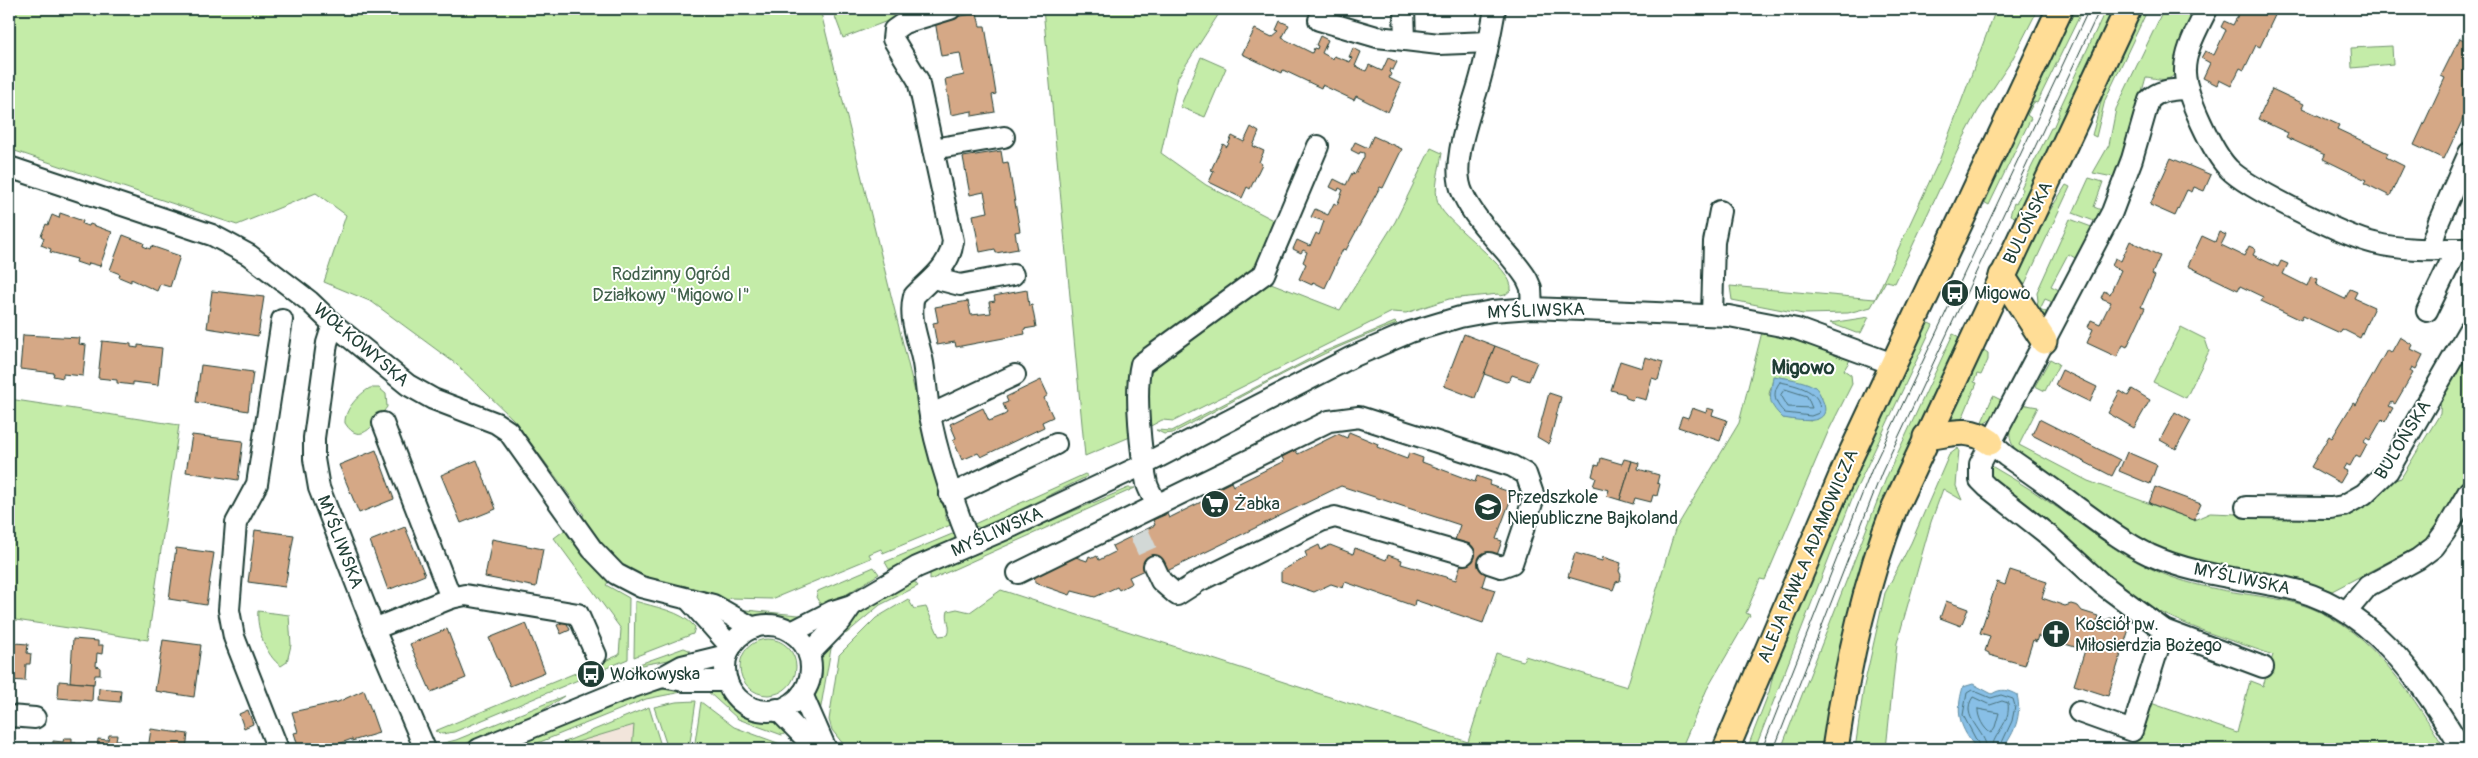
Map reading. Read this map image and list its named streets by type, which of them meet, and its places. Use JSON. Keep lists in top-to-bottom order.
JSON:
{
  "streets": {
    "main road": ["BULOŃSKA", "ALEJA PAWŁA ADAMOWICZA"],
    "street": ["MYŚLIWSKA", "WOŁKOWYSKA"]
  },
  "crossings": [
    ["MYŚLIWSKA", "WOŁKOWYSKA"],
    ["MYŚLIWSKA", "ALEJA PAWŁA ADAMOWICZA"]
  ],
  "districts": ["Migowo"],
  "parks": ["Rodzinny Ogród Działkowy \"Migowo I\""],
  "places": {
    "bus stop": ["Migowo", "Wołkowyska"],
    "supermarket": ["Żabka"],
    "school or university": ["Przedszkole Niepubliczne Bajkoland"],
    "church": ["Kościół pw. Miłosierdzia Bożego"]
  }
}
